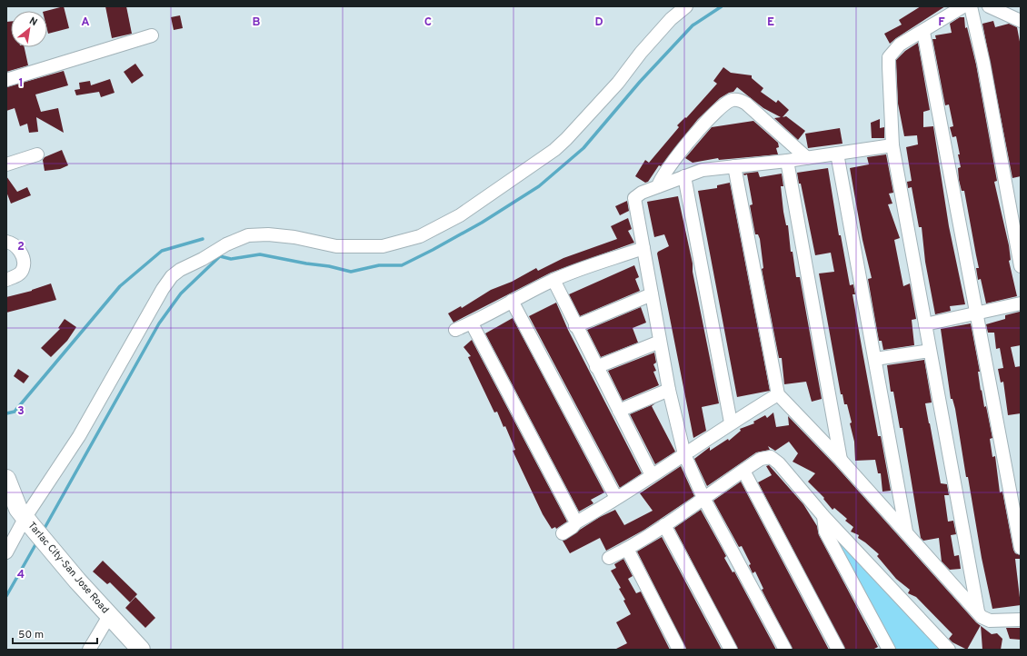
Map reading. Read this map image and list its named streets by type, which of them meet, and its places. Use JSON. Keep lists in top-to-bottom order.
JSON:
{
  "streets": {
    "main road": ["Tarlac City-San Jose Road"]
  },
  "scale_bar": "50 m",
  "north": "top right",
  "grid": {
    "columns": [
      "A",
      "B",
      "C",
      "D",
      "E",
      "F"
    ],
    "rows": [
      "1",
      "2",
      "3",
      "4"
    ]
  }
}
